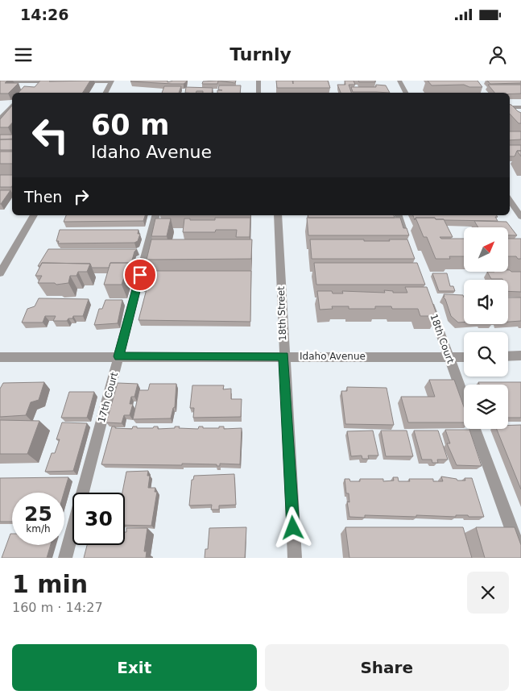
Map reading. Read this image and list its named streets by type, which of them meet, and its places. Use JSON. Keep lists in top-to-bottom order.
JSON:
{
  "streets": {
    "street": [
      "18th Street",
      "18th Court",
      "Idaho Avenue",
      "17th Court"
    ]
  },
  "crossings": [
    ["18th Street", "Idaho Avenue"],
    ["18th Court", "Idaho Avenue"],
    ["Idaho Avenue", "17th Court"]
  ],
  "north": "top right",
  "page": {
    "status": "14:26",
    "header": "Turnly",
    "turn": ["60 m", "Idaho Avenue"],
    "then": "Then",
    "speed": "25 km/h",
    "limit": "30",
    "heading": ["1 min", "160 m · 14:27"],
    "buttons": ["Exit", "Share"]
  }
}
